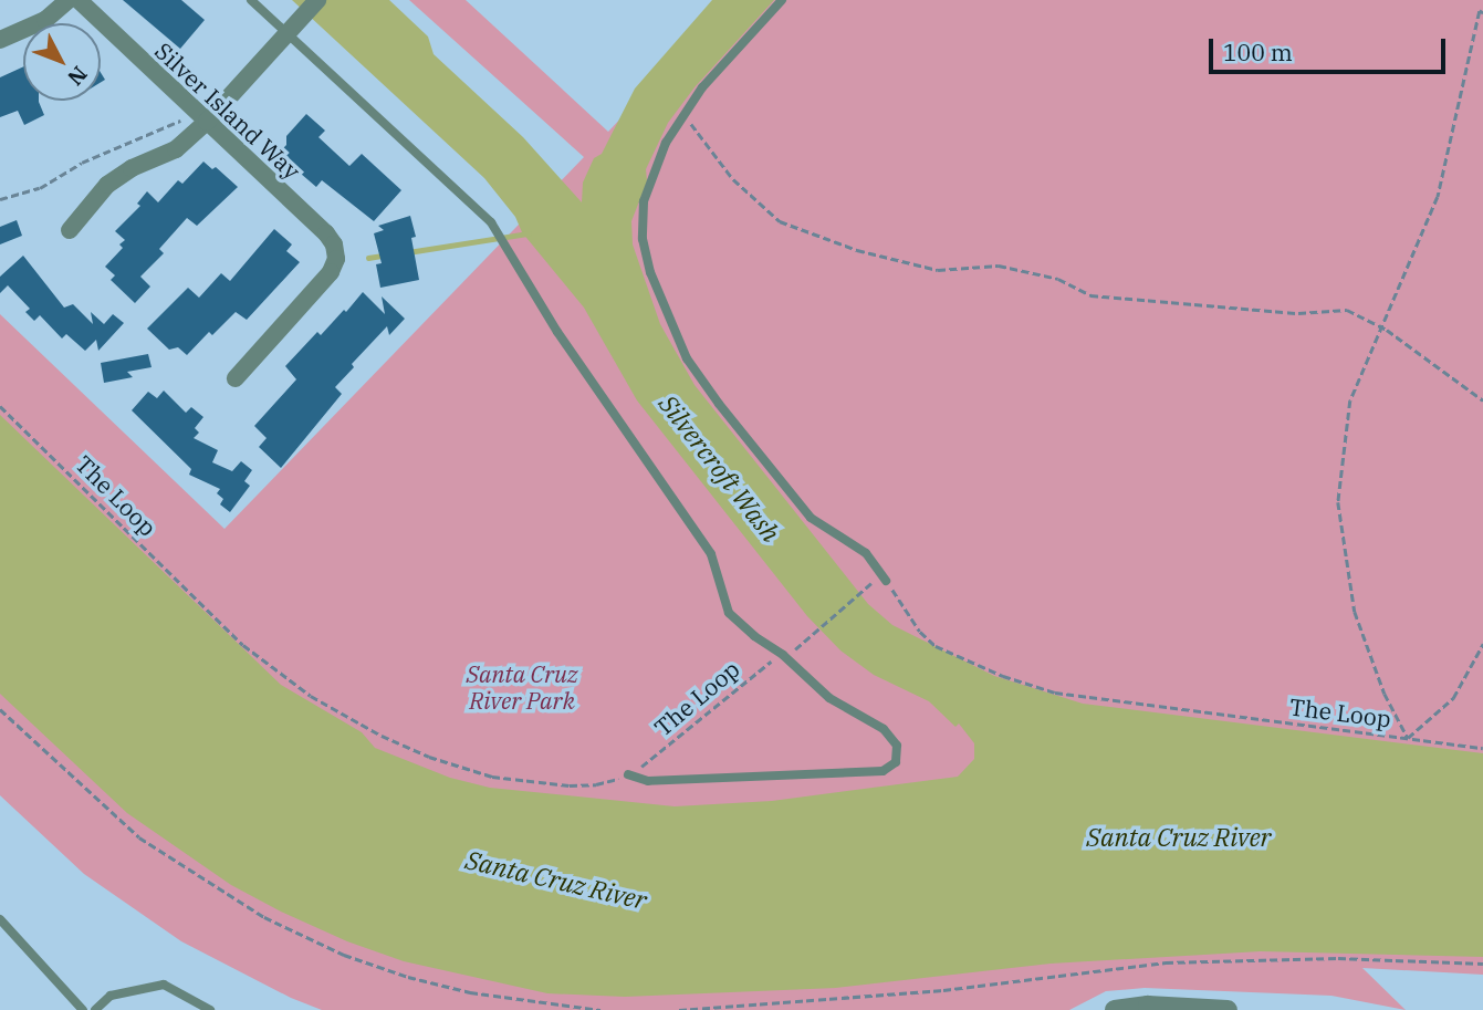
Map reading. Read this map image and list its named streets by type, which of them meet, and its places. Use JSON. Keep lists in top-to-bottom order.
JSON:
{
  "streets": {
    "street": ["Silver Island Way"],
    "path": ["The Loop"]
  },
  "water": ["Silvercroft Wash", "Santa Cruz River"],
  "parks": ["Santa Cruz River Park"],
  "scale_bar": "100 m",
  "north": "bottom right"
}
